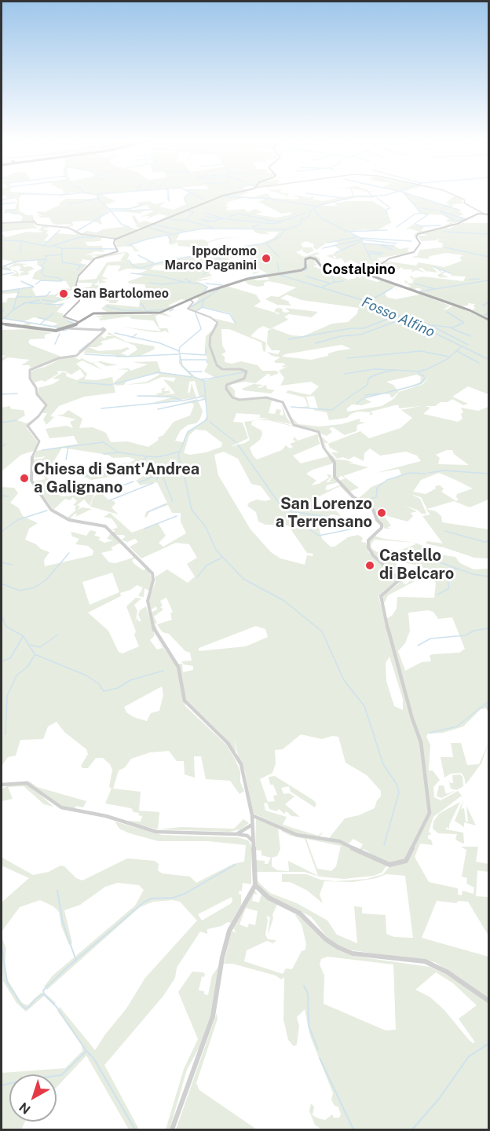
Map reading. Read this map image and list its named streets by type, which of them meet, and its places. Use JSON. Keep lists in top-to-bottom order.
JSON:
{
  "districts": ["Costalpino"],
  "water": ["Fosso Alfino"],
  "places": [
    "Ippodromo Marco Paganini",
    "San Bartolomeo",
    "Chiesa di Sant'Andrea a Galignano",
    "San Lorenzo a Terrensano",
    "Castello di Belcaro"
  ],
  "north": "bottom left"
}
